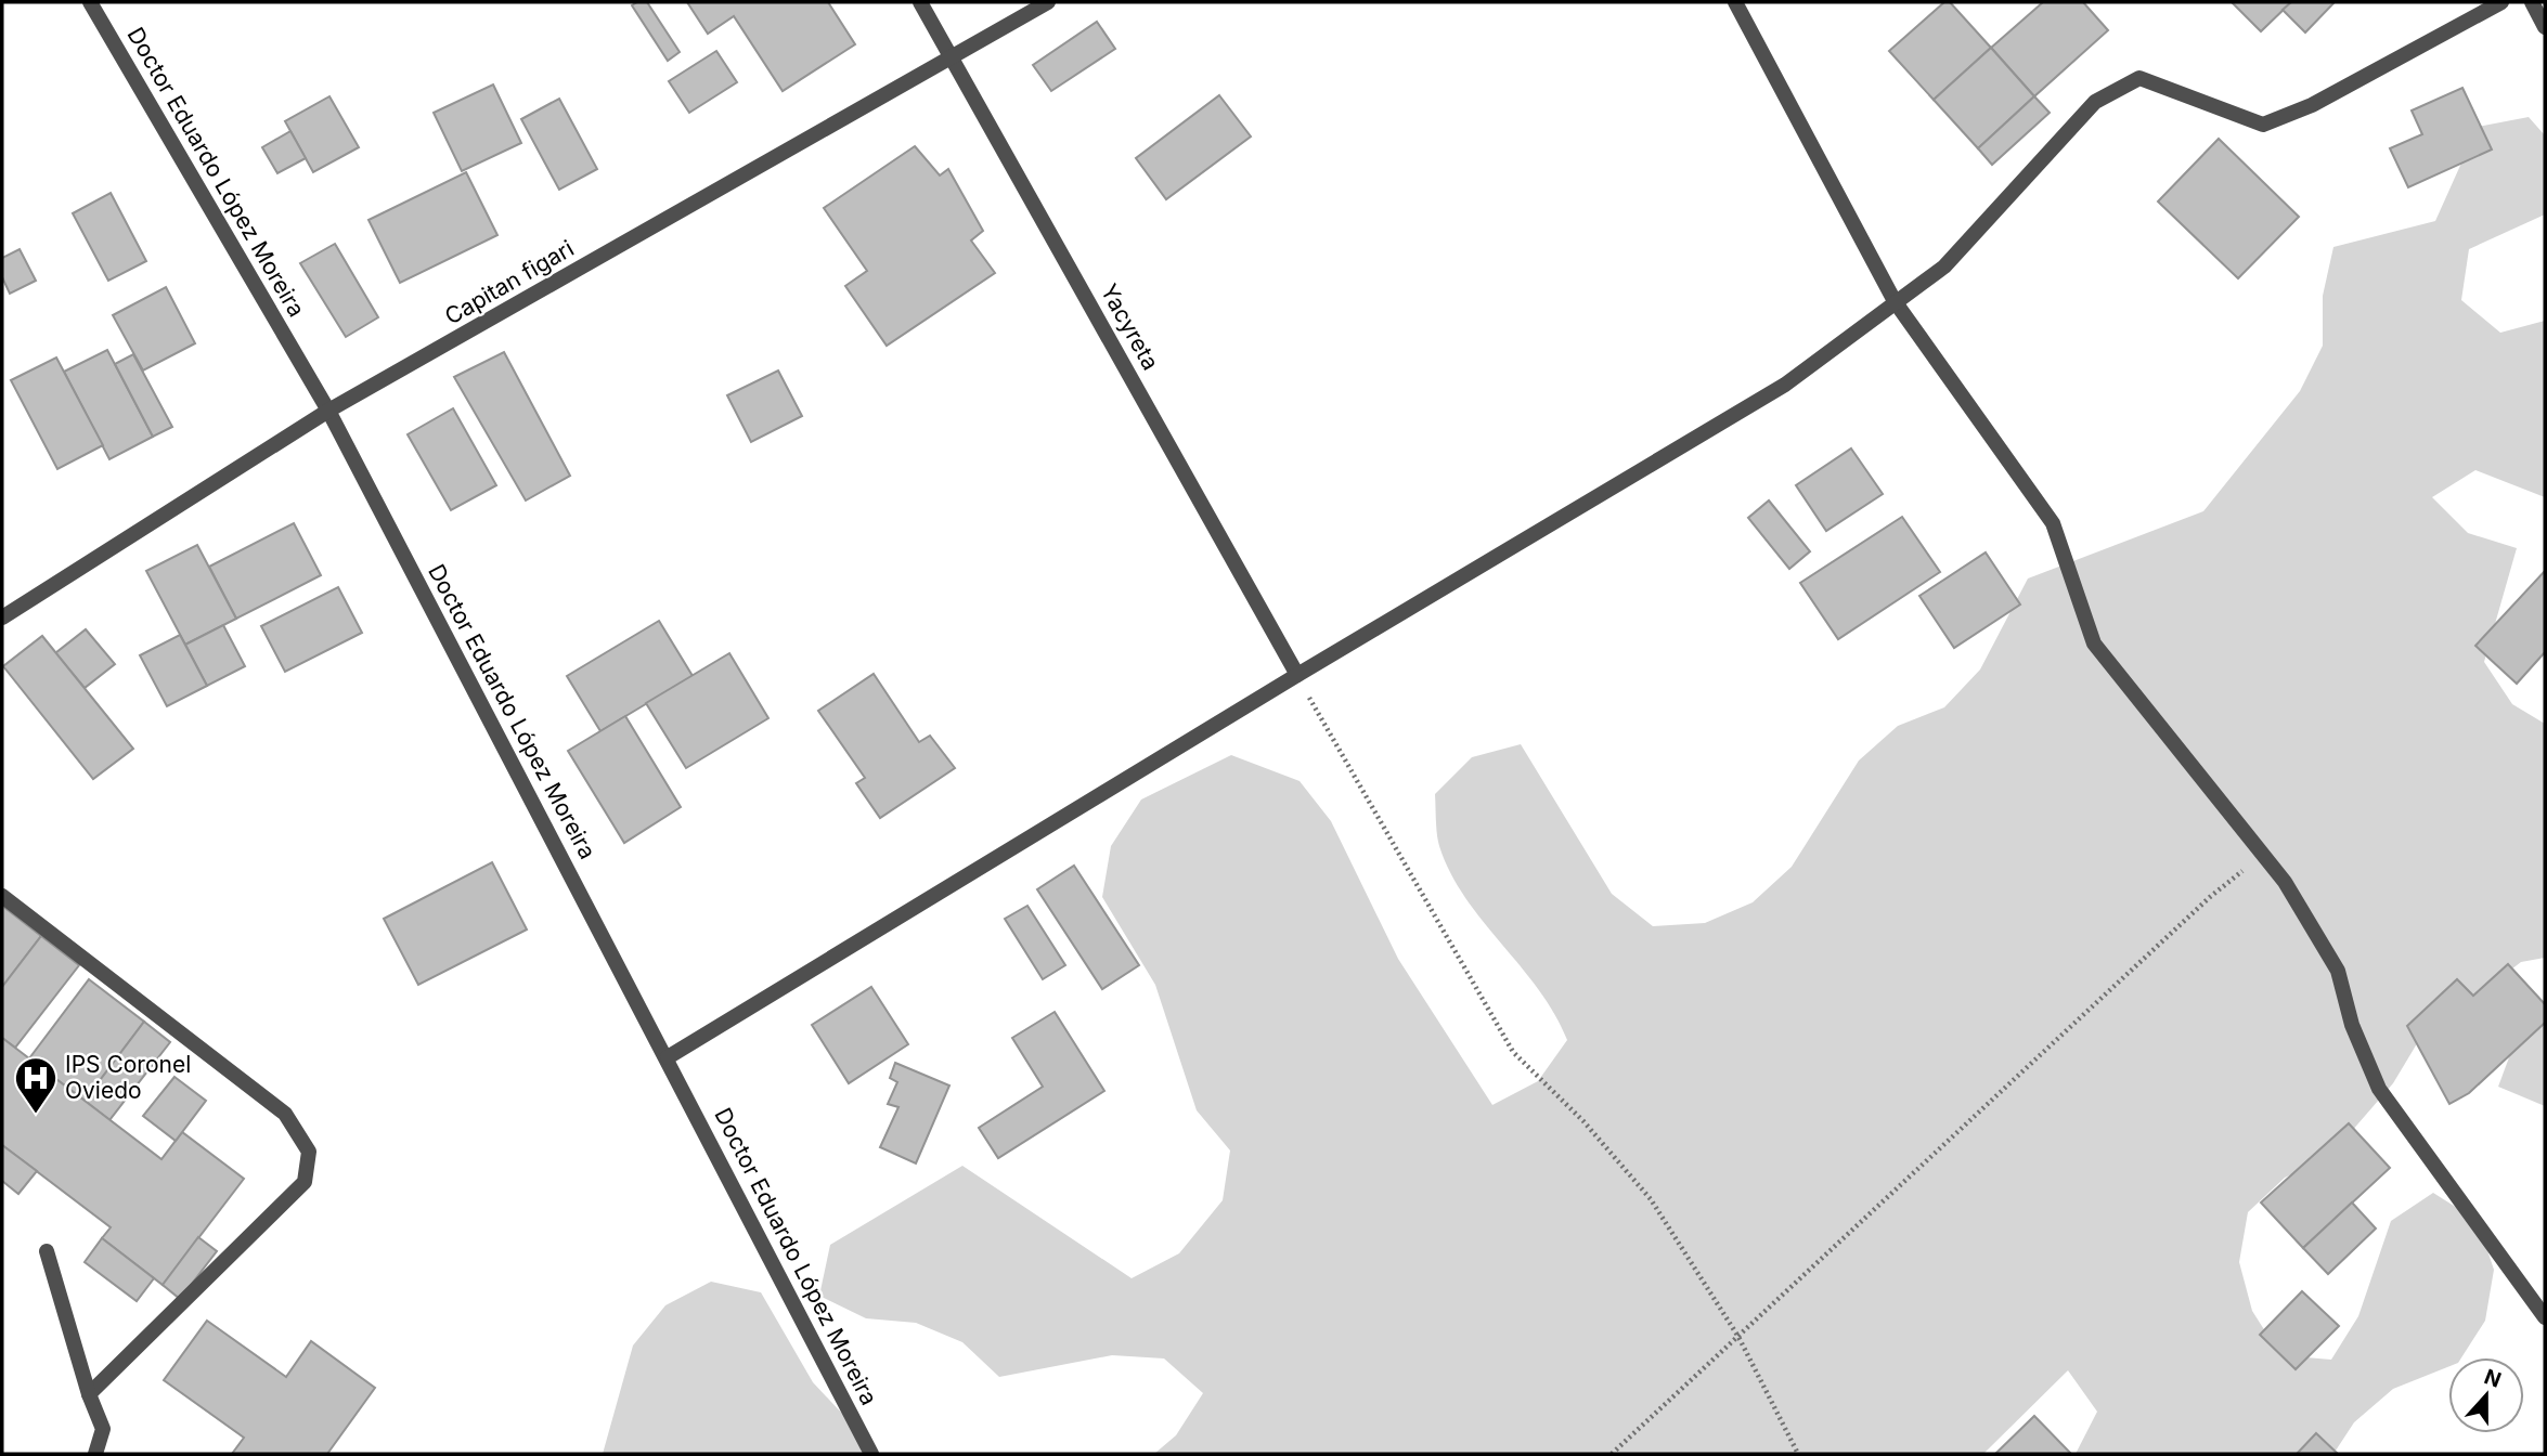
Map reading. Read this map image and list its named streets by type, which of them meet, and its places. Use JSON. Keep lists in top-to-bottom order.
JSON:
{
  "streets": {
    "street": ["Doctor Eduardo López Moreira", "Capitan figari", "Yacyreta"]
  },
  "crossings": [
    ["Doctor Eduardo López Moreira", "Capitan figari"],
    ["Capitan figari", "Yacyreta"]
  ],
  "places": {
    "hospital": ["IPS Coronel Oviedo"]
  },
  "north": "top"
}
